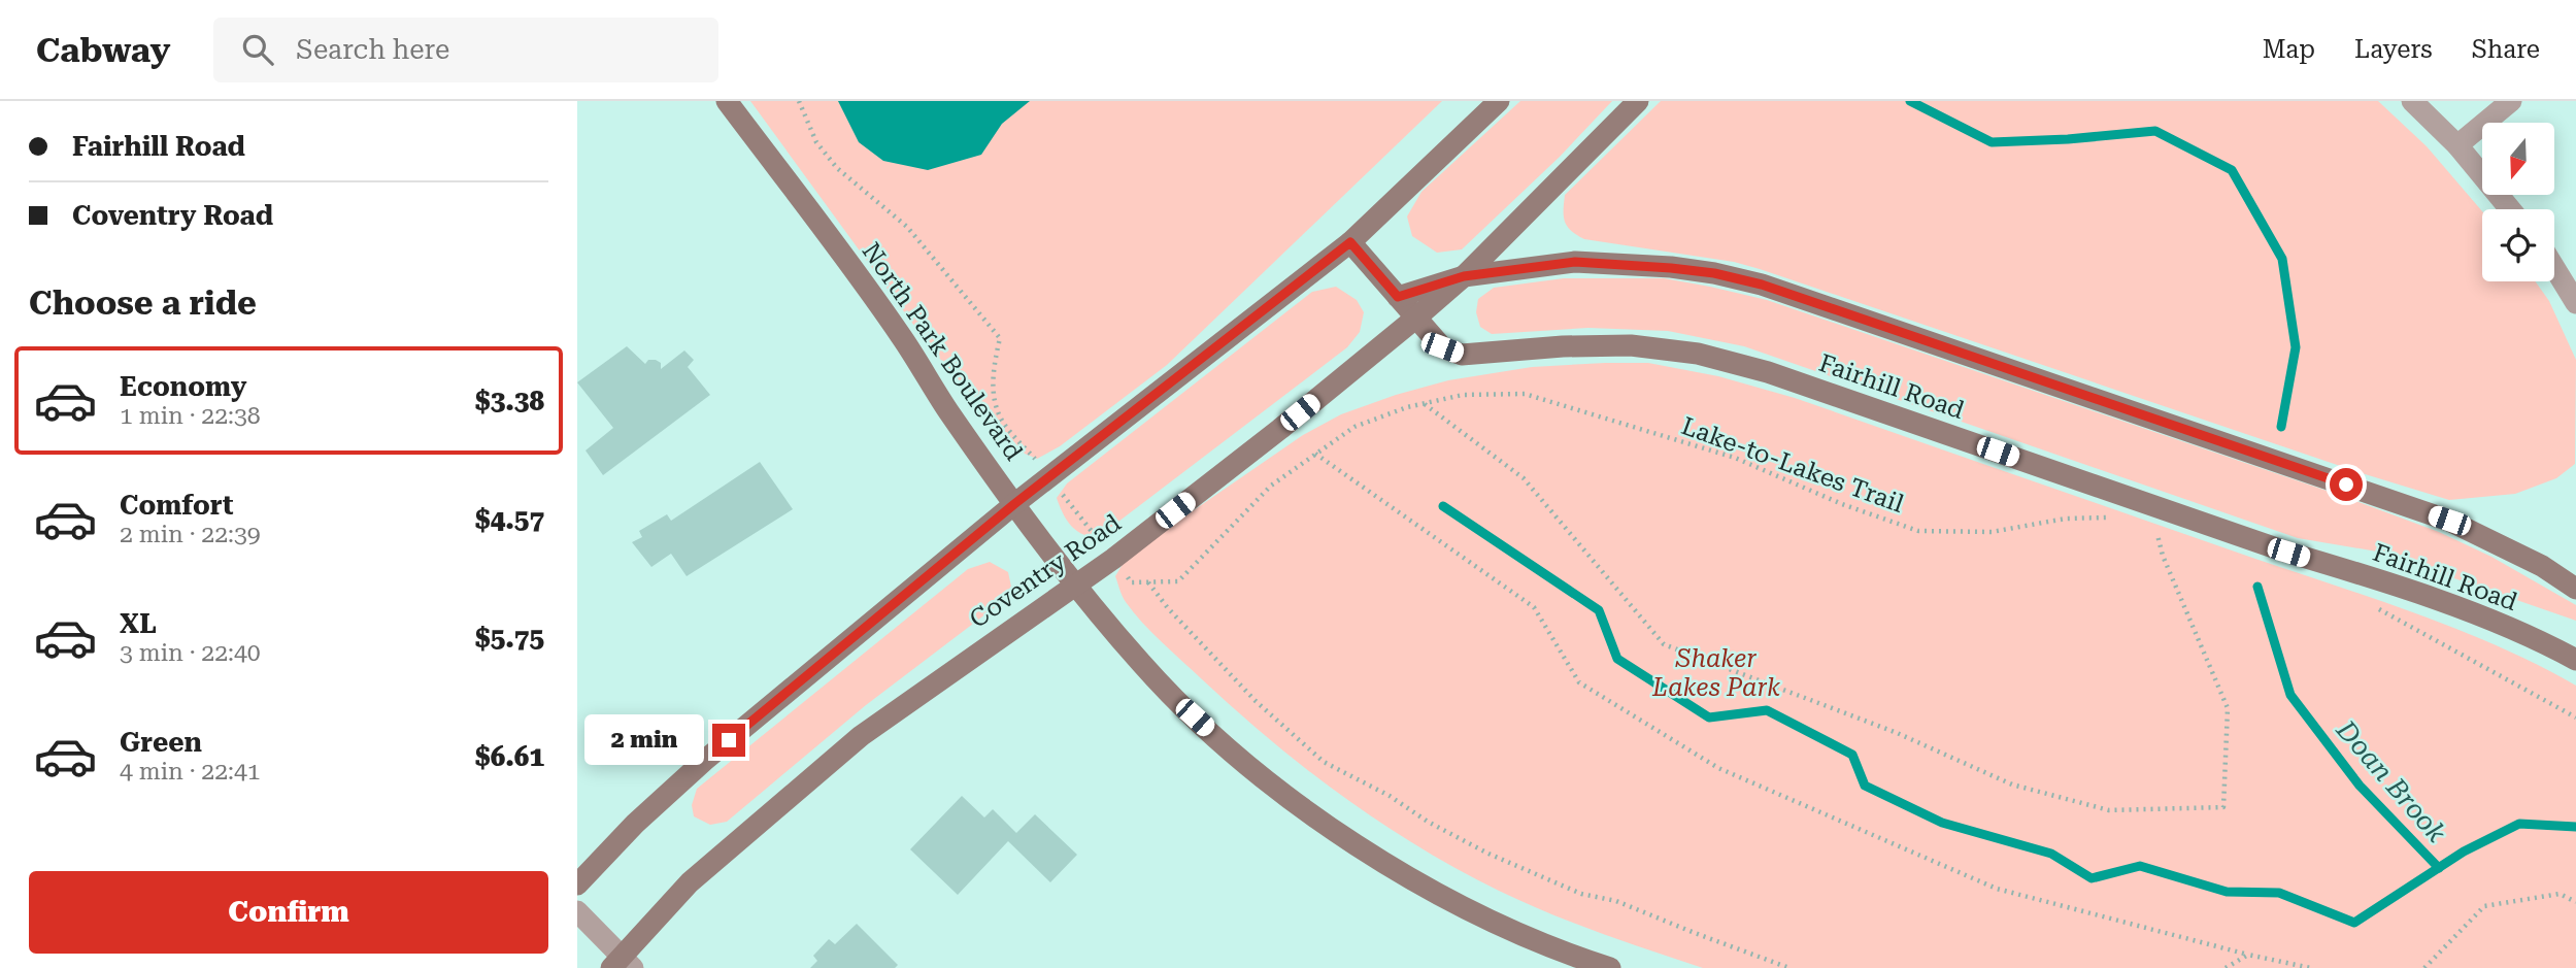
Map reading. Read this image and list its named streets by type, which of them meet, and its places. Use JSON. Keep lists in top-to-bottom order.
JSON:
{
  "streets": {
    "main road": ["North Park Boulevard", "Fairhill Road", "Coventry Road"],
    "path": ["Lake-to-Lakes Trail"]
  },
  "crossings": [
    ["North Park Boulevard", "Coventry Road"],
    ["Fairhill Road", "Coventry Road"]
  ],
  "water": ["Doan Brook"],
  "parks": ["Shaker Lakes Park"],
  "north": "bottom",
  "page": {
    "header": "Cabway",
    "search": "Search here",
    "nav": ["Map", "Layers", "Share"],
    "banner": ["Fairhill Road", "Coventry Road"],
    "heading": "Choose a ride",
    "list": [
      {
        "name": "Economy",
        "note": "1 min · 22:38",
        "value": "$3.38"
      },
      {
        "name": "Comfort",
        "note": "2 min · 22:39",
        "value": "$4.57"
      },
      {
        "name": "XL",
        "note": "3 min · 22:40",
        "value": "$5.75"
      },
      {
        "name": "Green",
        "note": "4 min · 22:41",
        "value": "$6.61"
      }
    ],
    "bubble": "2 min",
    "buttons": "Confirm"
  }
}
